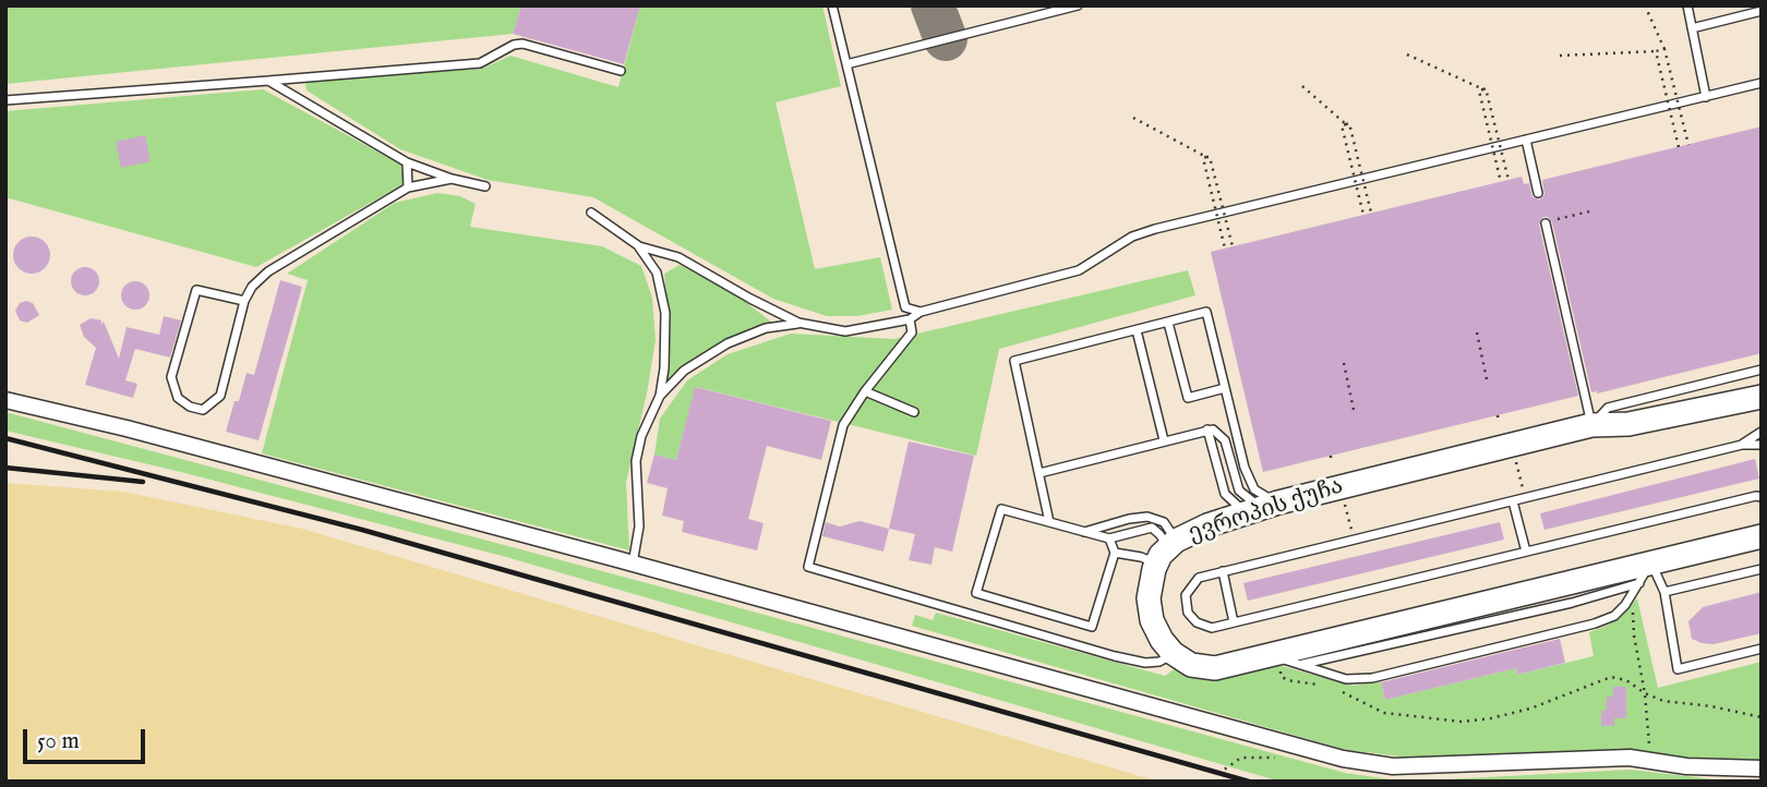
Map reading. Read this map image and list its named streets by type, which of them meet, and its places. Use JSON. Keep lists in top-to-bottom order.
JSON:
{
  "streets": {
    "main road": ["ევროპის ქუჩა"]
  },
  "scale_bar": "50 m"
}
